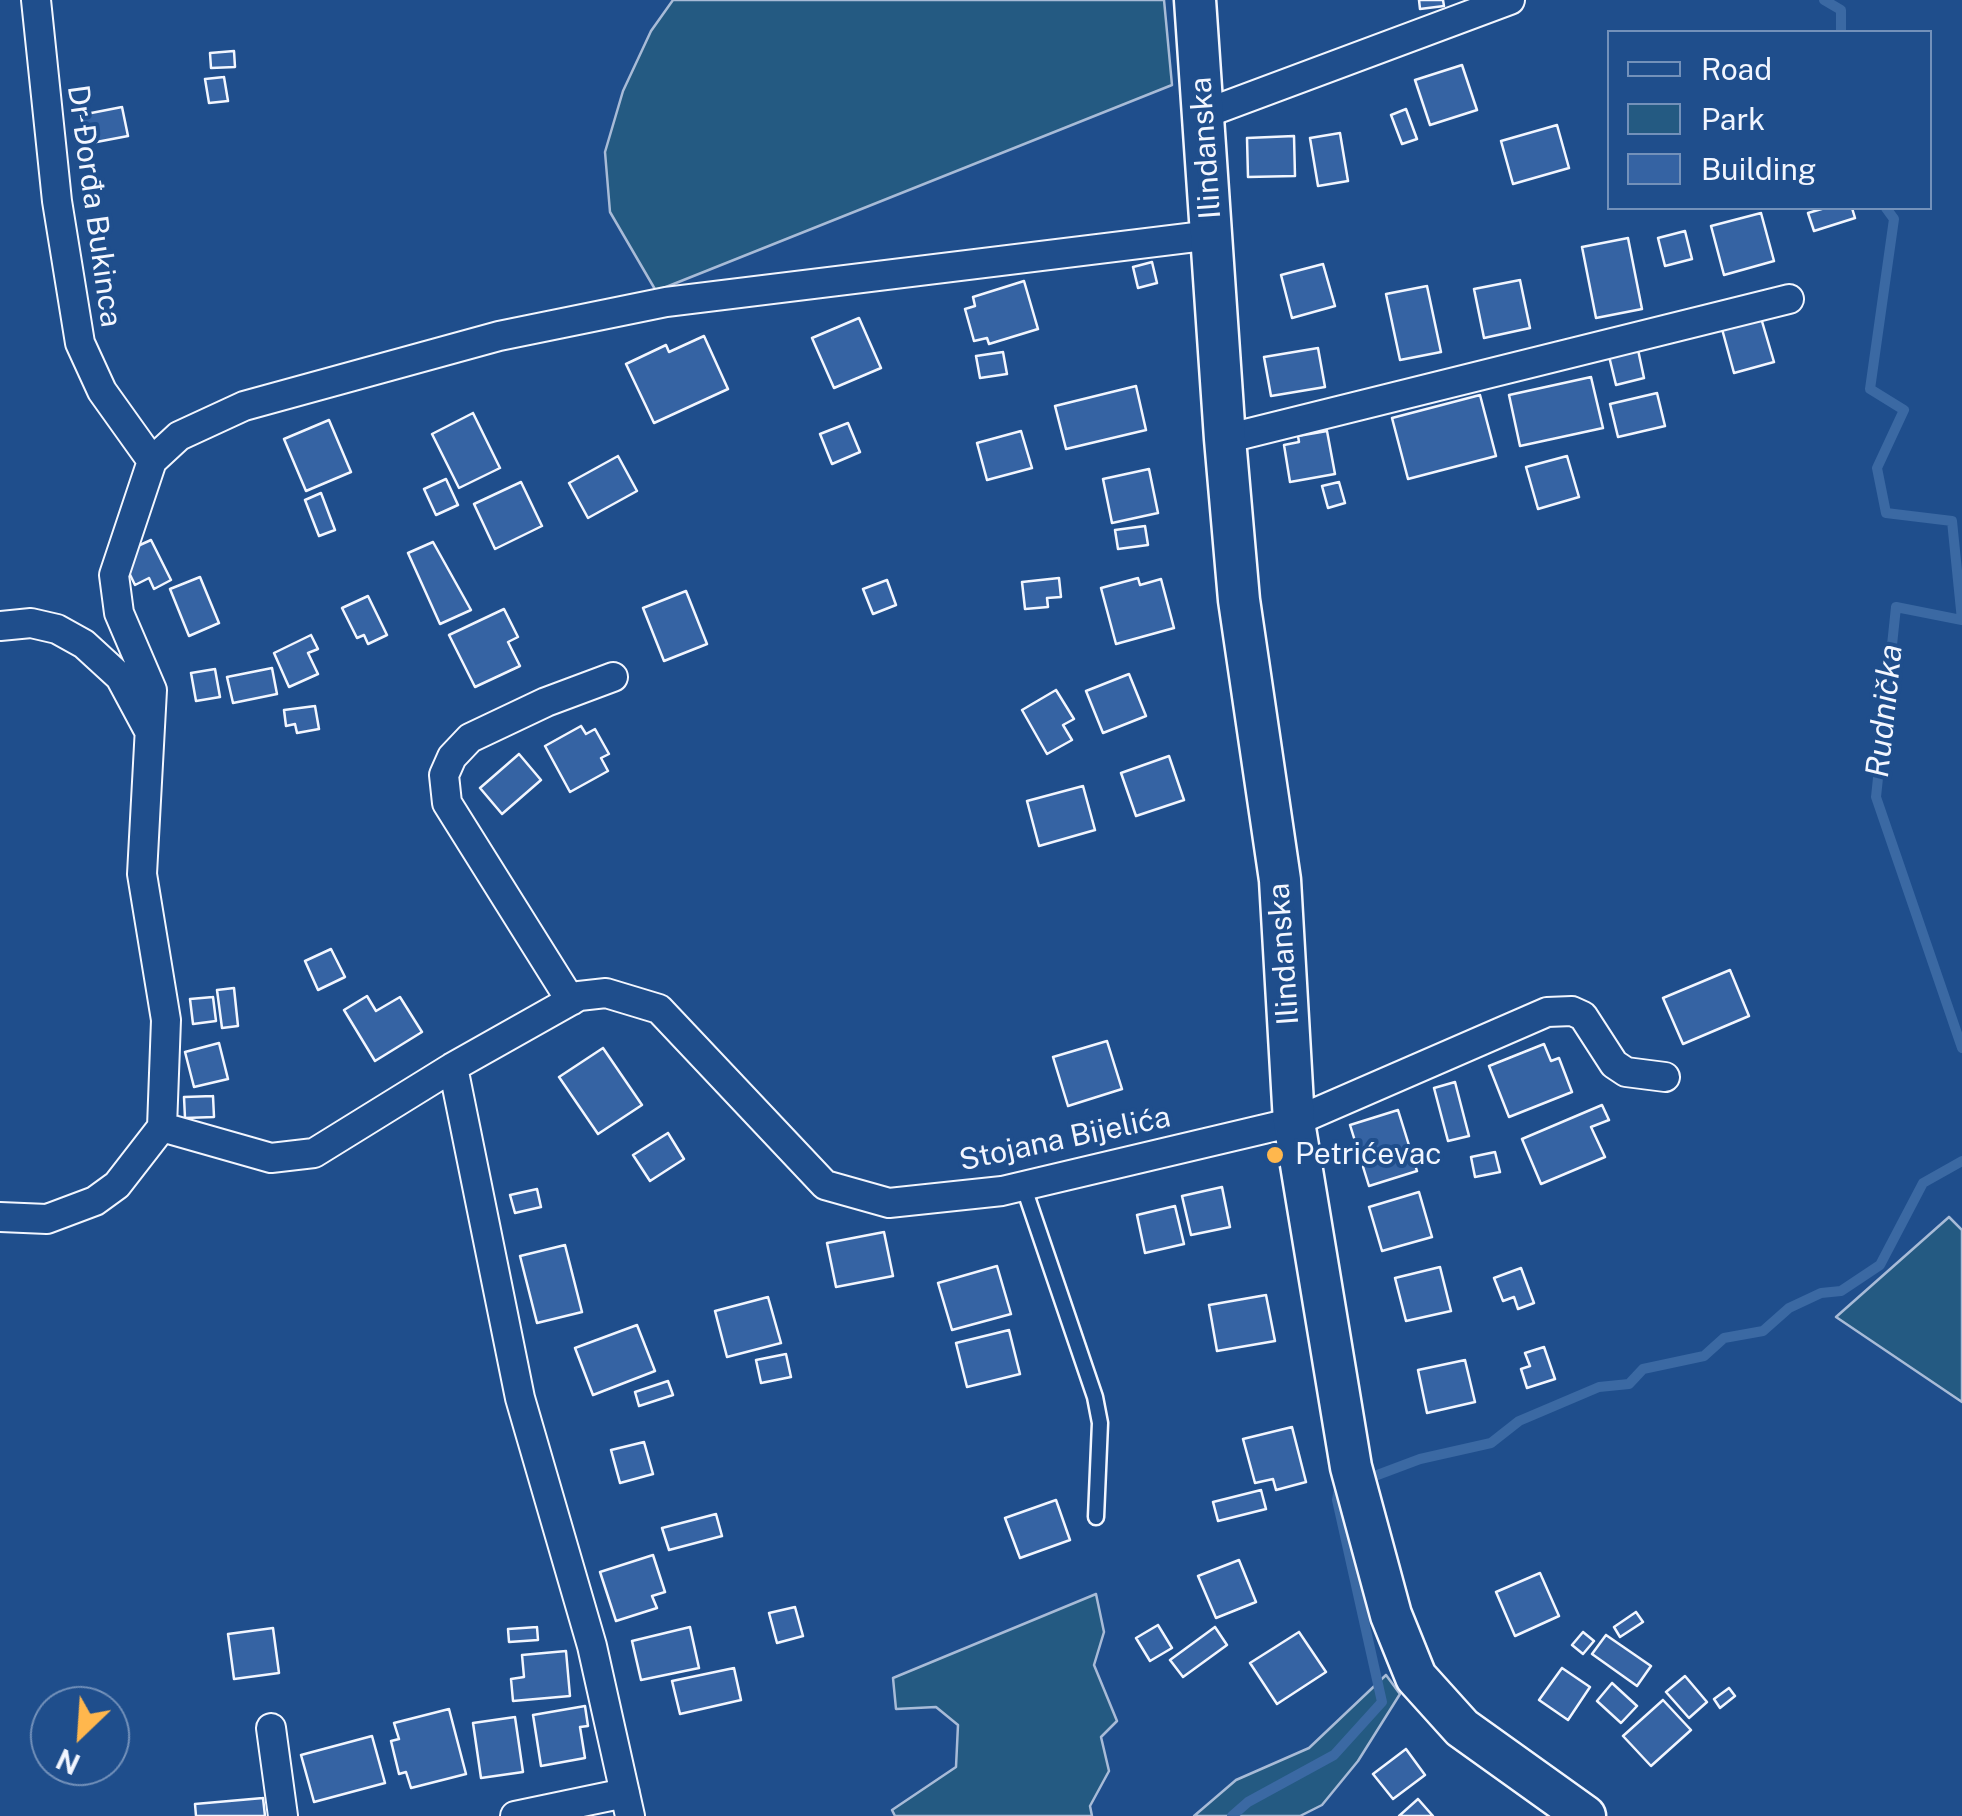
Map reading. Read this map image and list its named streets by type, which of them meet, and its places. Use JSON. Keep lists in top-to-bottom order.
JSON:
{
  "streets": {
    "street": ["Ilindanska", "Dr Đorđa Bukinca", "Stojana Bijelića"]
  },
  "crossings": [
    ["Ilindanska", "Stojana Bijelića"]
  ],
  "water": ["Rudnička"],
  "places": ["Petrićevac"],
  "legend": ["Road", "Park", "Building"],
  "north": "bottom left"
}
